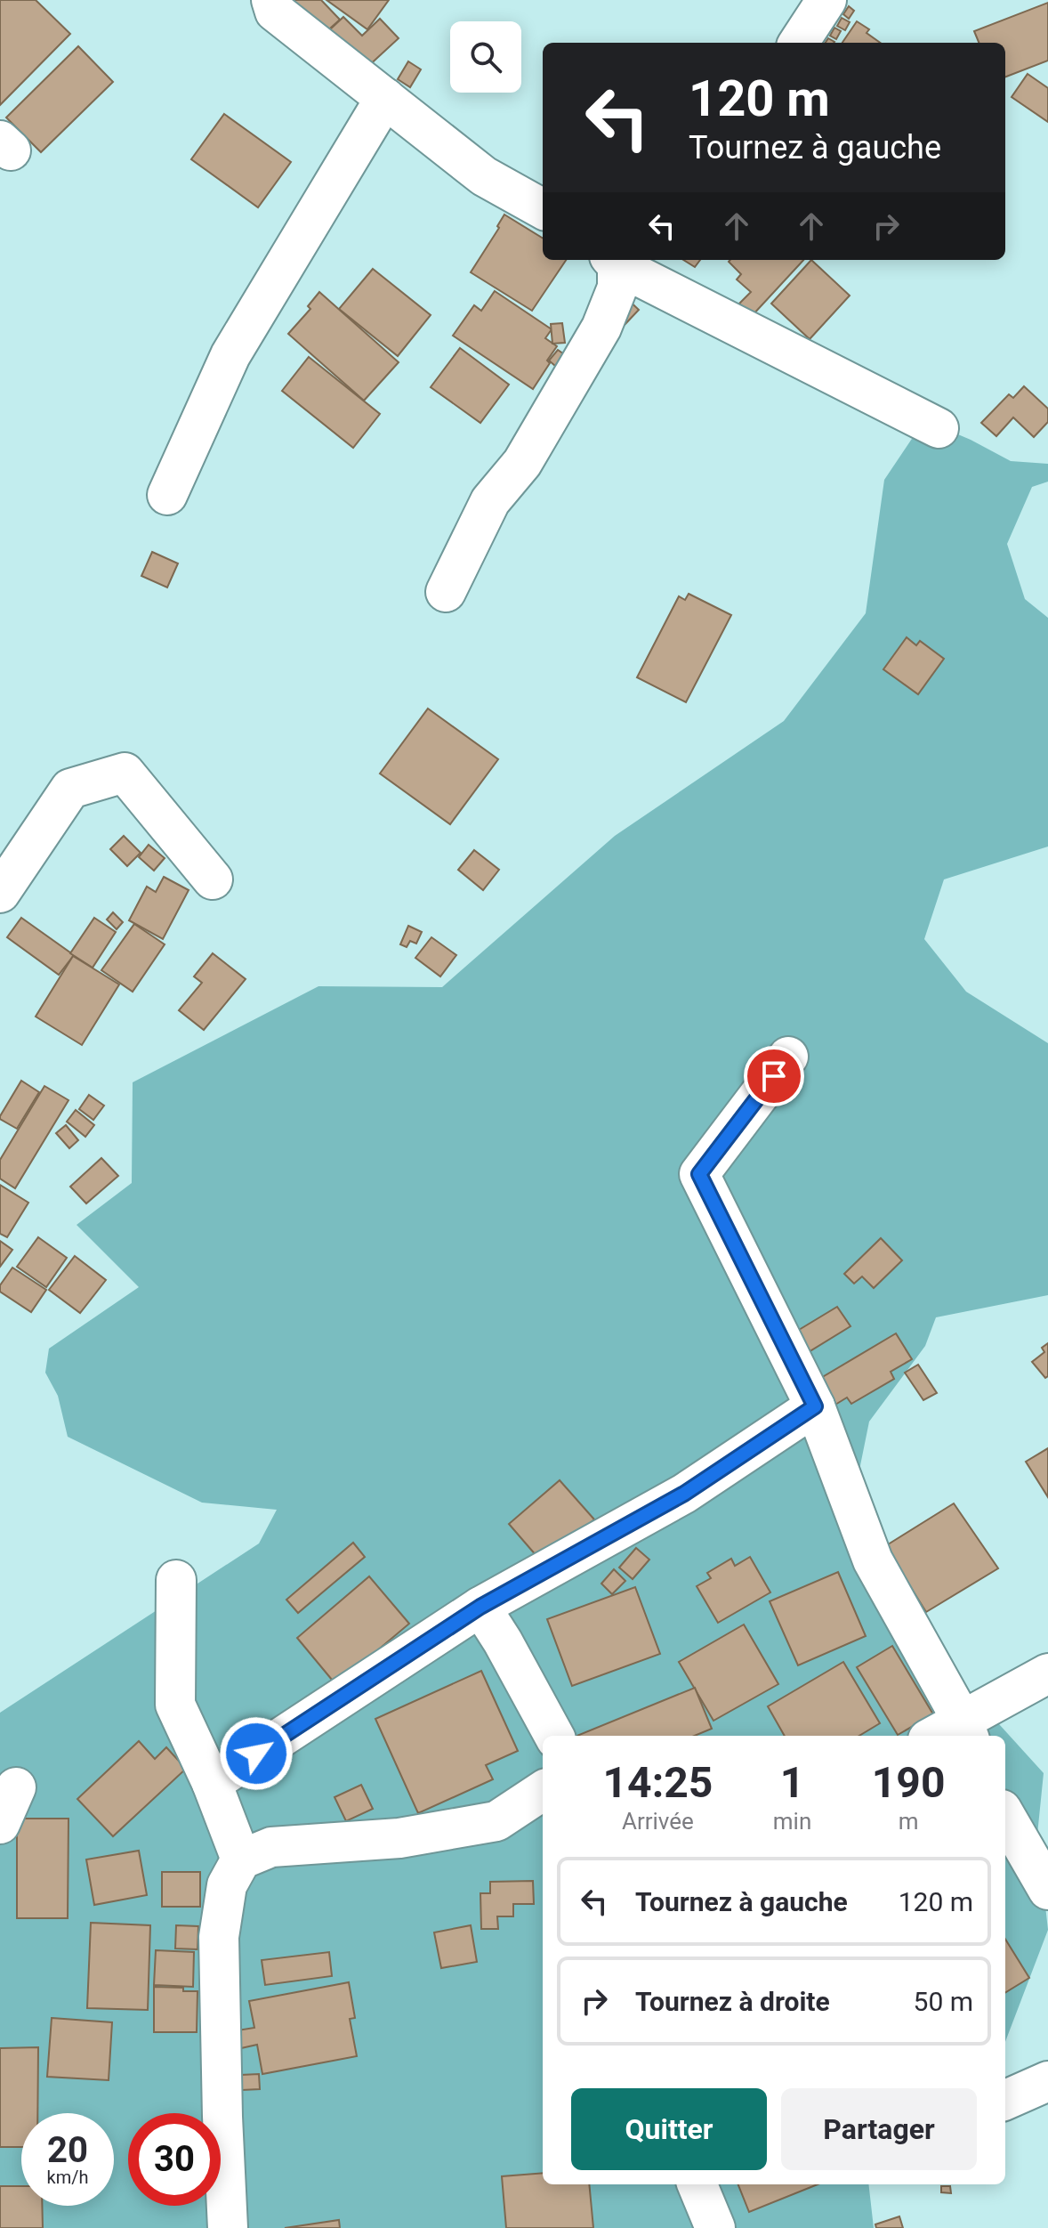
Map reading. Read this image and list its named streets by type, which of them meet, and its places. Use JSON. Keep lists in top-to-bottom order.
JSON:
{
  "page": {
    "turn": ["120 m", "Tournez à gauche"],
    "eta": [
      "14:25",
      "Arrivée",
      "1",
      "min",
      "190",
      "m"
    ],
    "list": [
      {
        "name": "Tournez à gauche",
        "value": "120 m"
      },
      {
        "name": "Tournez à droite",
        "value": "50 m"
      }
    ],
    "buttons": ["Quitter", "Partager"],
    "speed": "20 km/h",
    "limit": "30"
  }
}
